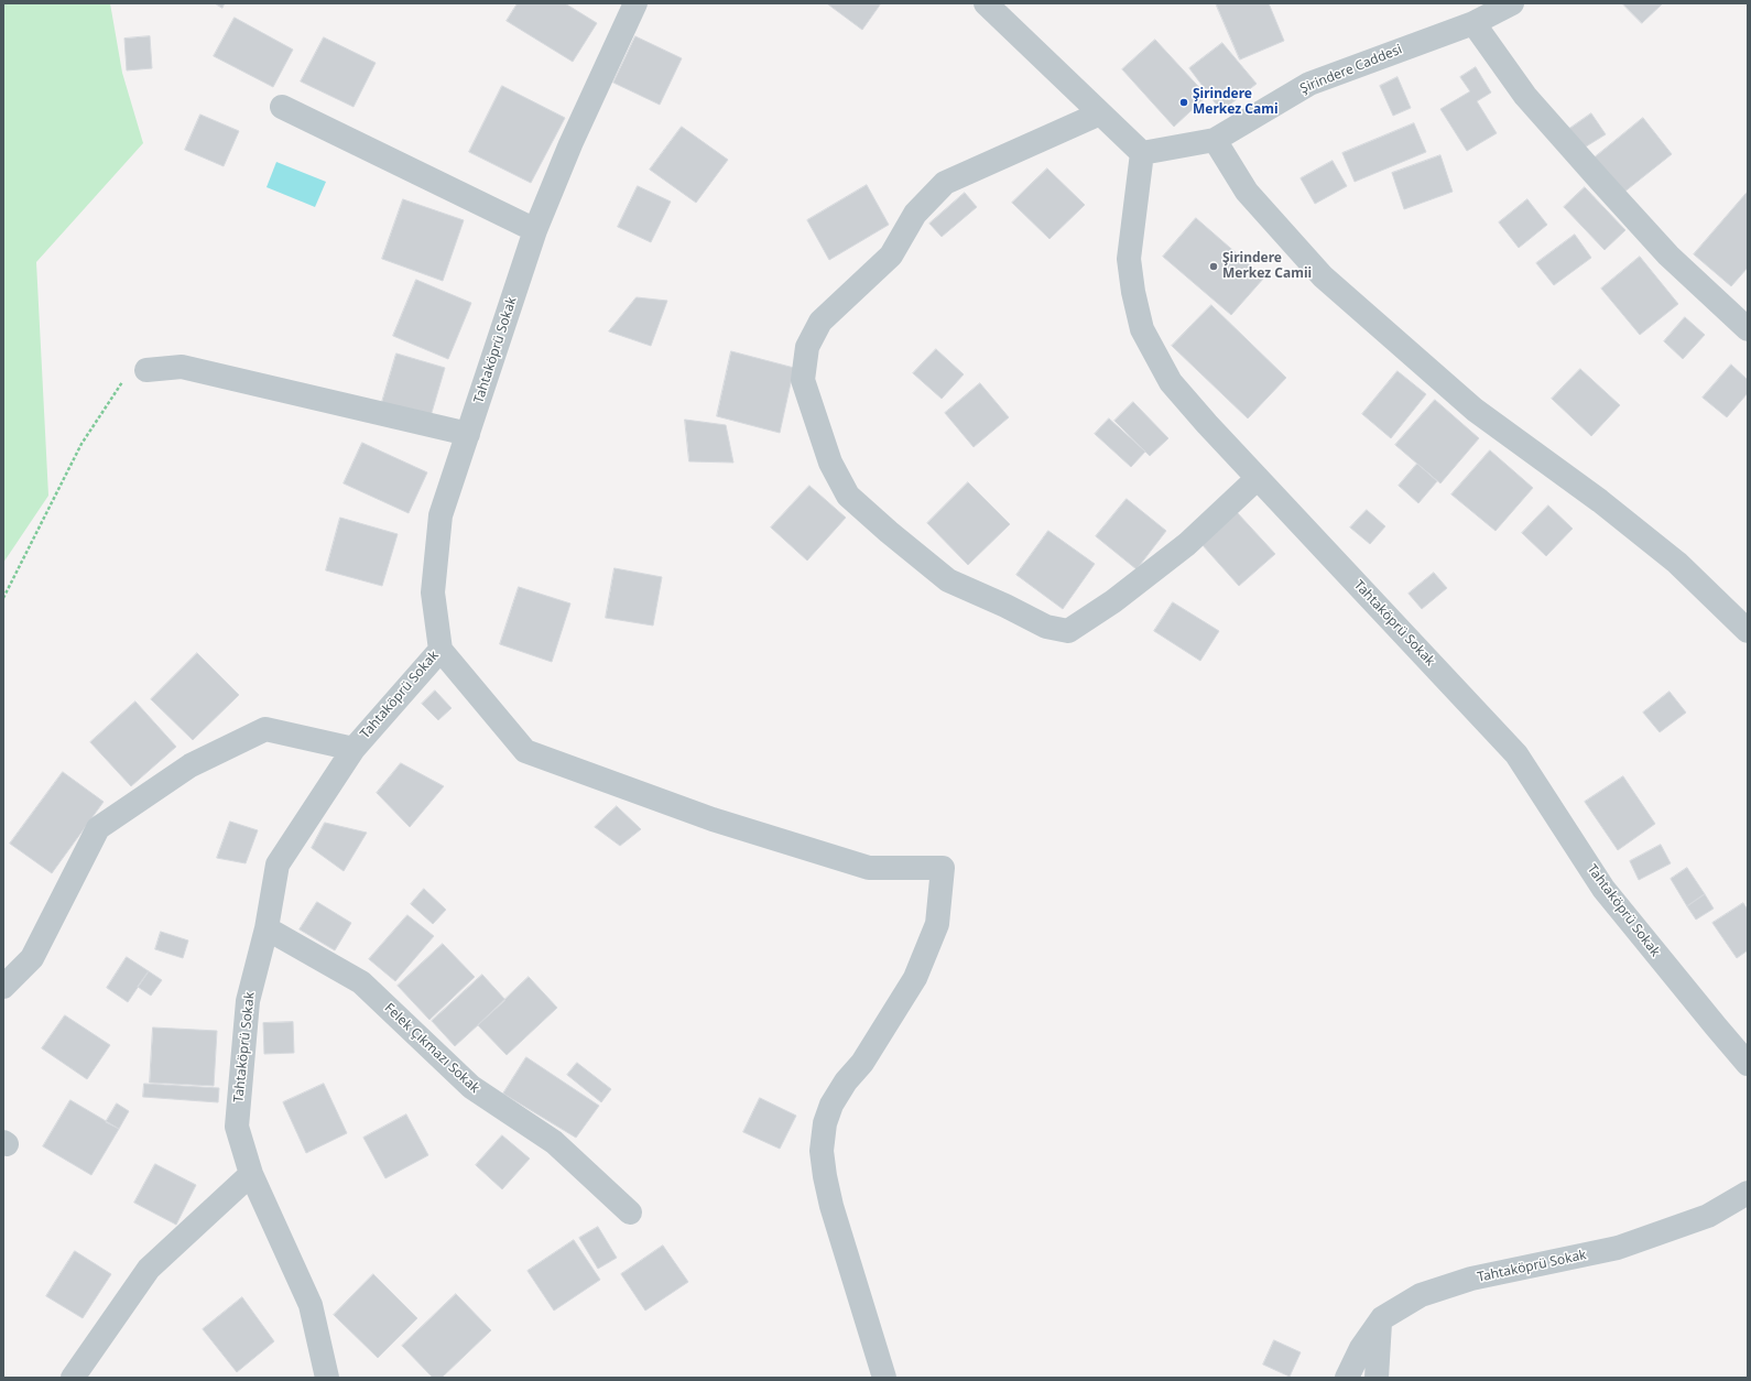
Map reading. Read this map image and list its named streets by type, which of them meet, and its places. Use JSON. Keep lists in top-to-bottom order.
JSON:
{
  "streets": {
    "street": ["Şirindere Caddesi", "Tahtaköprü Sokak", "Felek Çıkmazı Sokak"]
  },
  "crossings": [
    ["Şirindere Caddesi", "Tahtaköprü Sokak"],
    ["Tahtaköprü Sokak", "Felek Çıkmazı Sokak"]
  ],
  "places": ["Şirindere Merkez Cami", "Şirindere Merkez Camii"]
}
